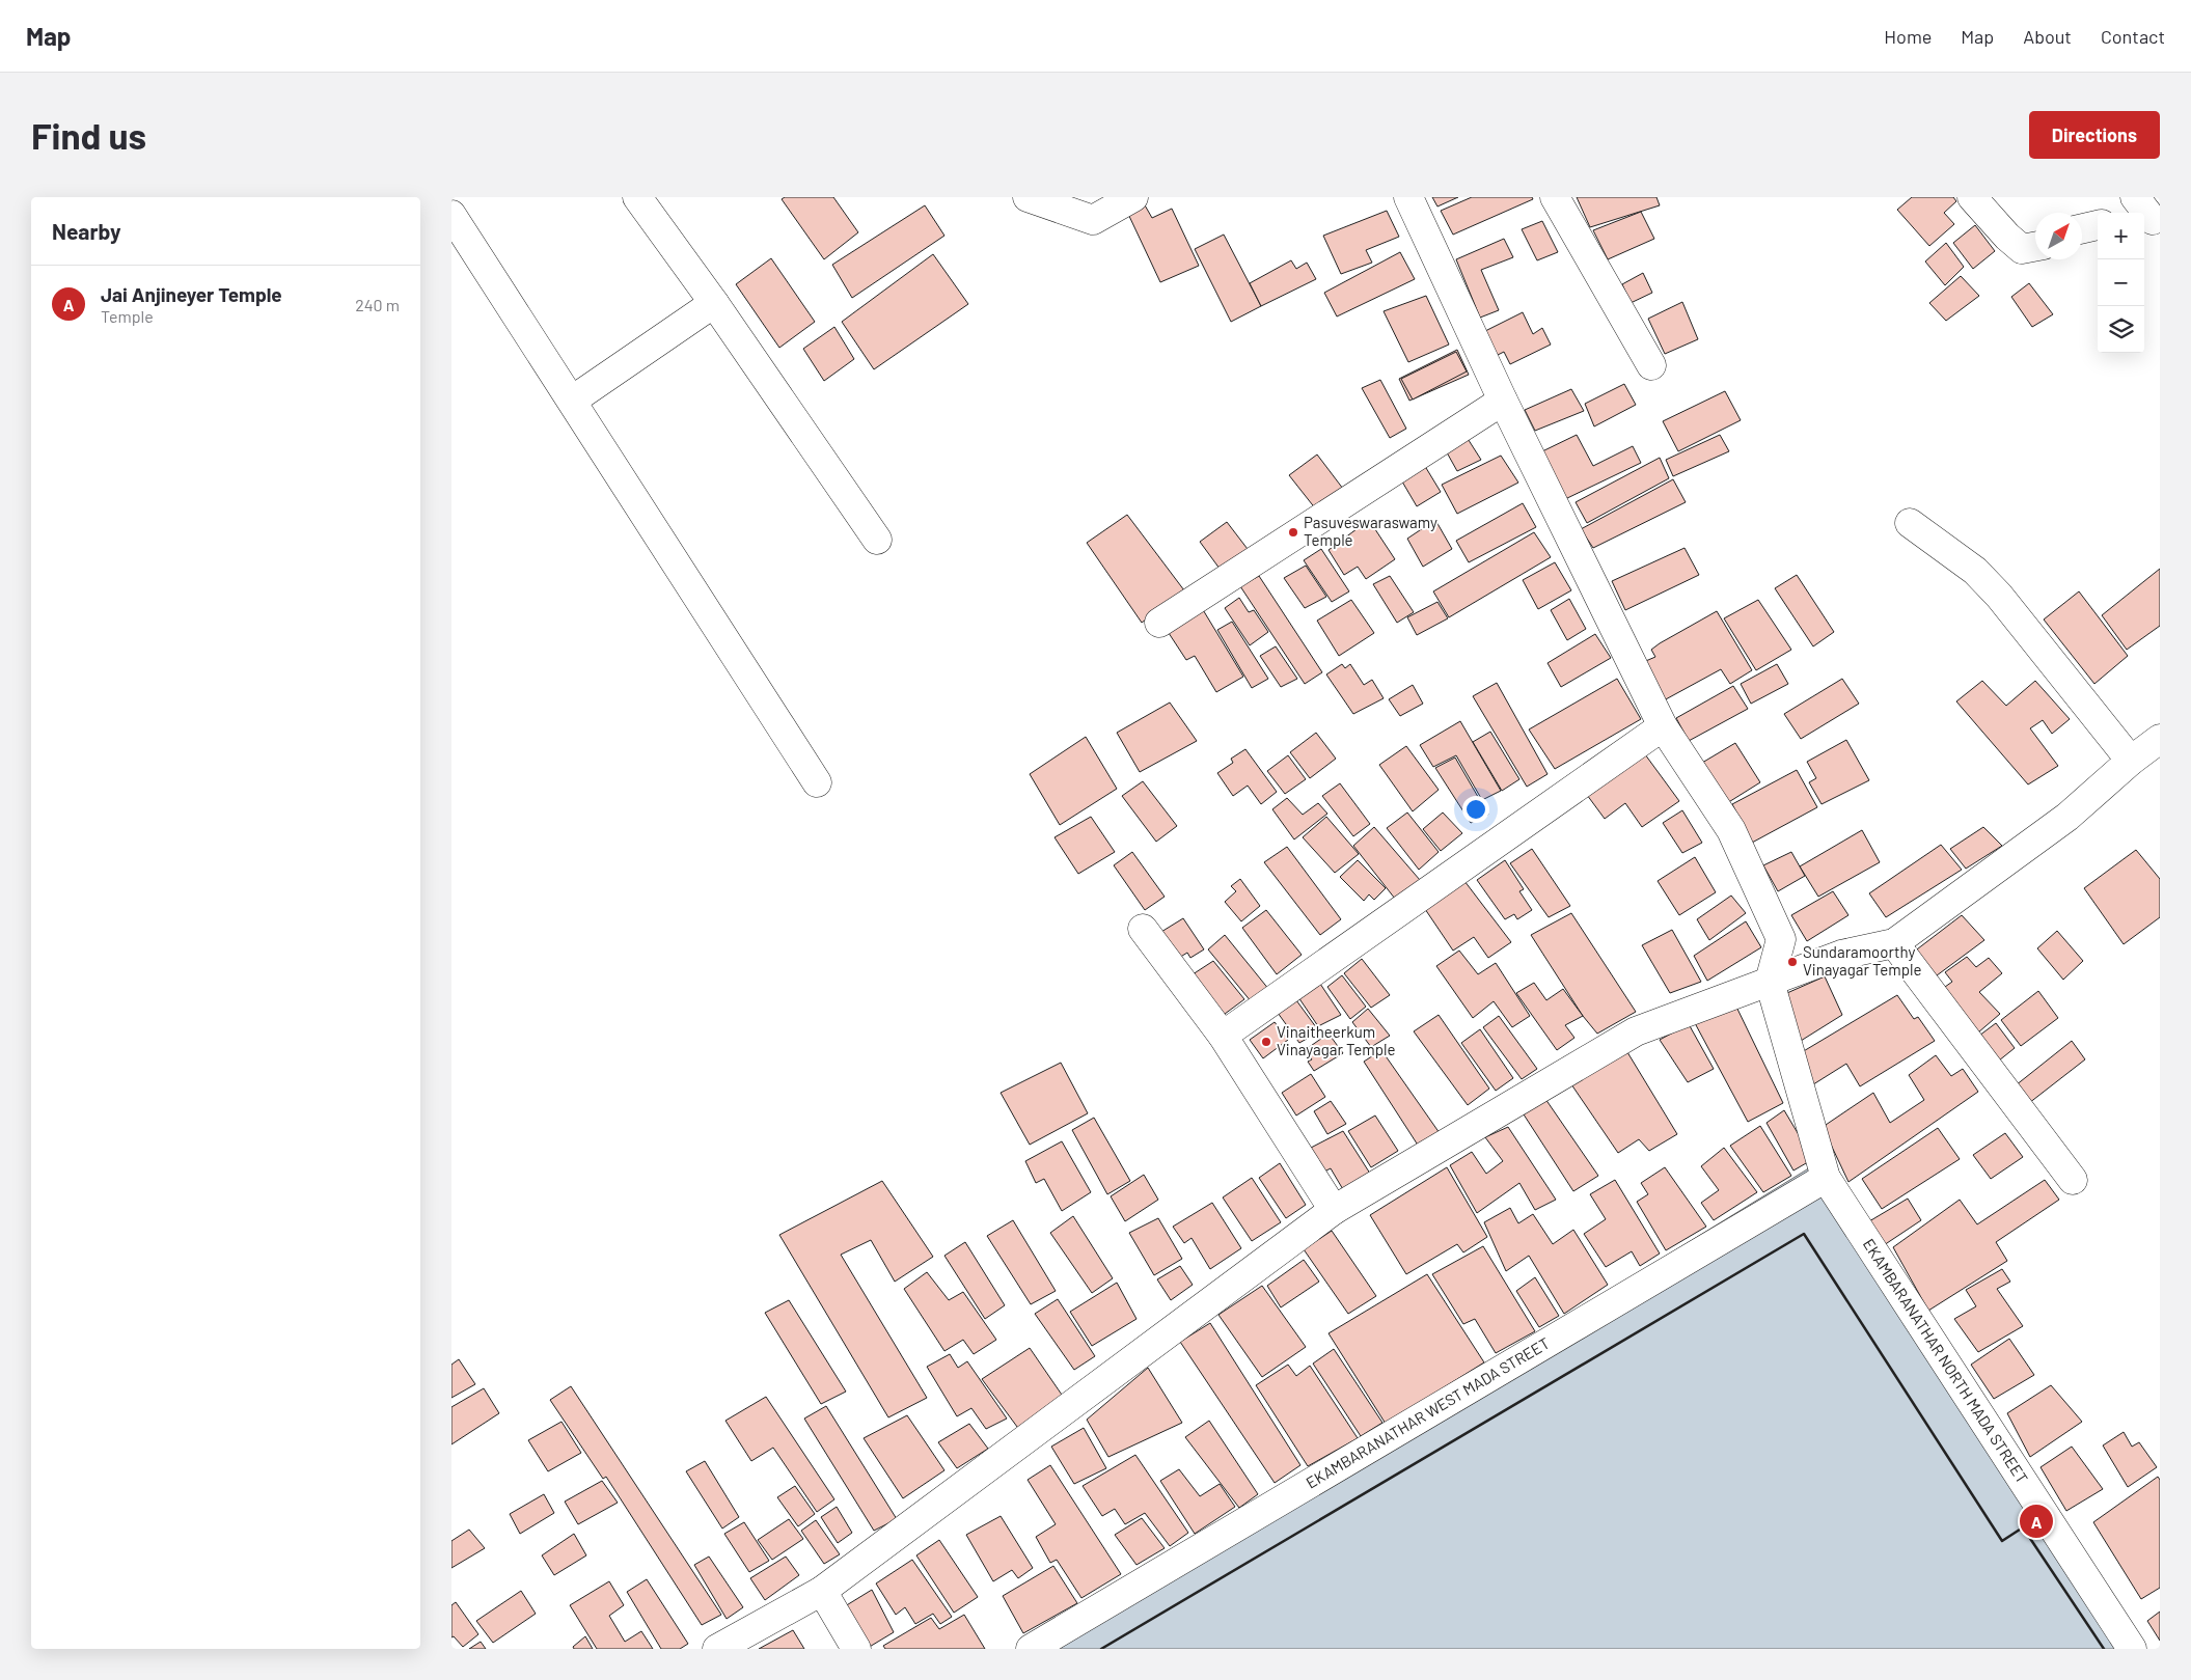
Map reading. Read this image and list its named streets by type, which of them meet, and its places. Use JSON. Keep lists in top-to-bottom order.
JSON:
{
  "streets": {
    "street": ["EKAMBARANATHAR NORTH MADA STREET", "EKAMBARANATHAR WEST MADA STREET"]
  },
  "crossings": [
    ["EKAMBARANATHAR NORTH MADA STREET", "EKAMBARANATHAR WEST MADA STREET"]
  ],
  "places": ["Pasuveswaraswamy Temple", "Sundaramoorthy Vinayagar Temple", "Vinaitheerkum Vinayagar Temple"],
  "north": "top right",
  "page": {
    "header": "Map",
    "nav": [
      "Home",
      "Map",
      "About",
      "Contact"
    ],
    "buttons": "Directions",
    "title": "Find us",
    "heading": "Nearby",
    "map_buttons": ["+", "−"],
    "list": [
      {
        "mark": "A",
        "name": "Jai Anjineyer Temple",
        "note": "Temple",
        "value": "240 m"
      }
    ],
    "pins": "A"
  }
}
